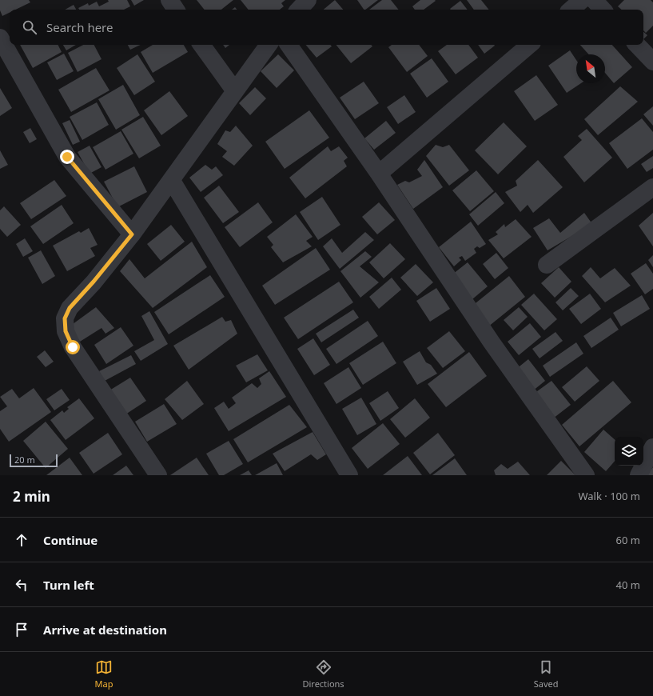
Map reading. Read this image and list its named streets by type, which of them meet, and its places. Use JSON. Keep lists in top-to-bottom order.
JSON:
{
  "scale_bar": "20 m",
  "north": "top left",
  "page": {
    "search": "Search here",
    "scale": "20 m",
    "heading": ["2 min", "Walk · 100 m"],
    "list": [
      ["Continue", "60 m"],
      ["Turn left", "40 m"],
      "Arrive at destination"
    ],
    "nav": ["Map", "Directions", "Saved"]
  }
}
